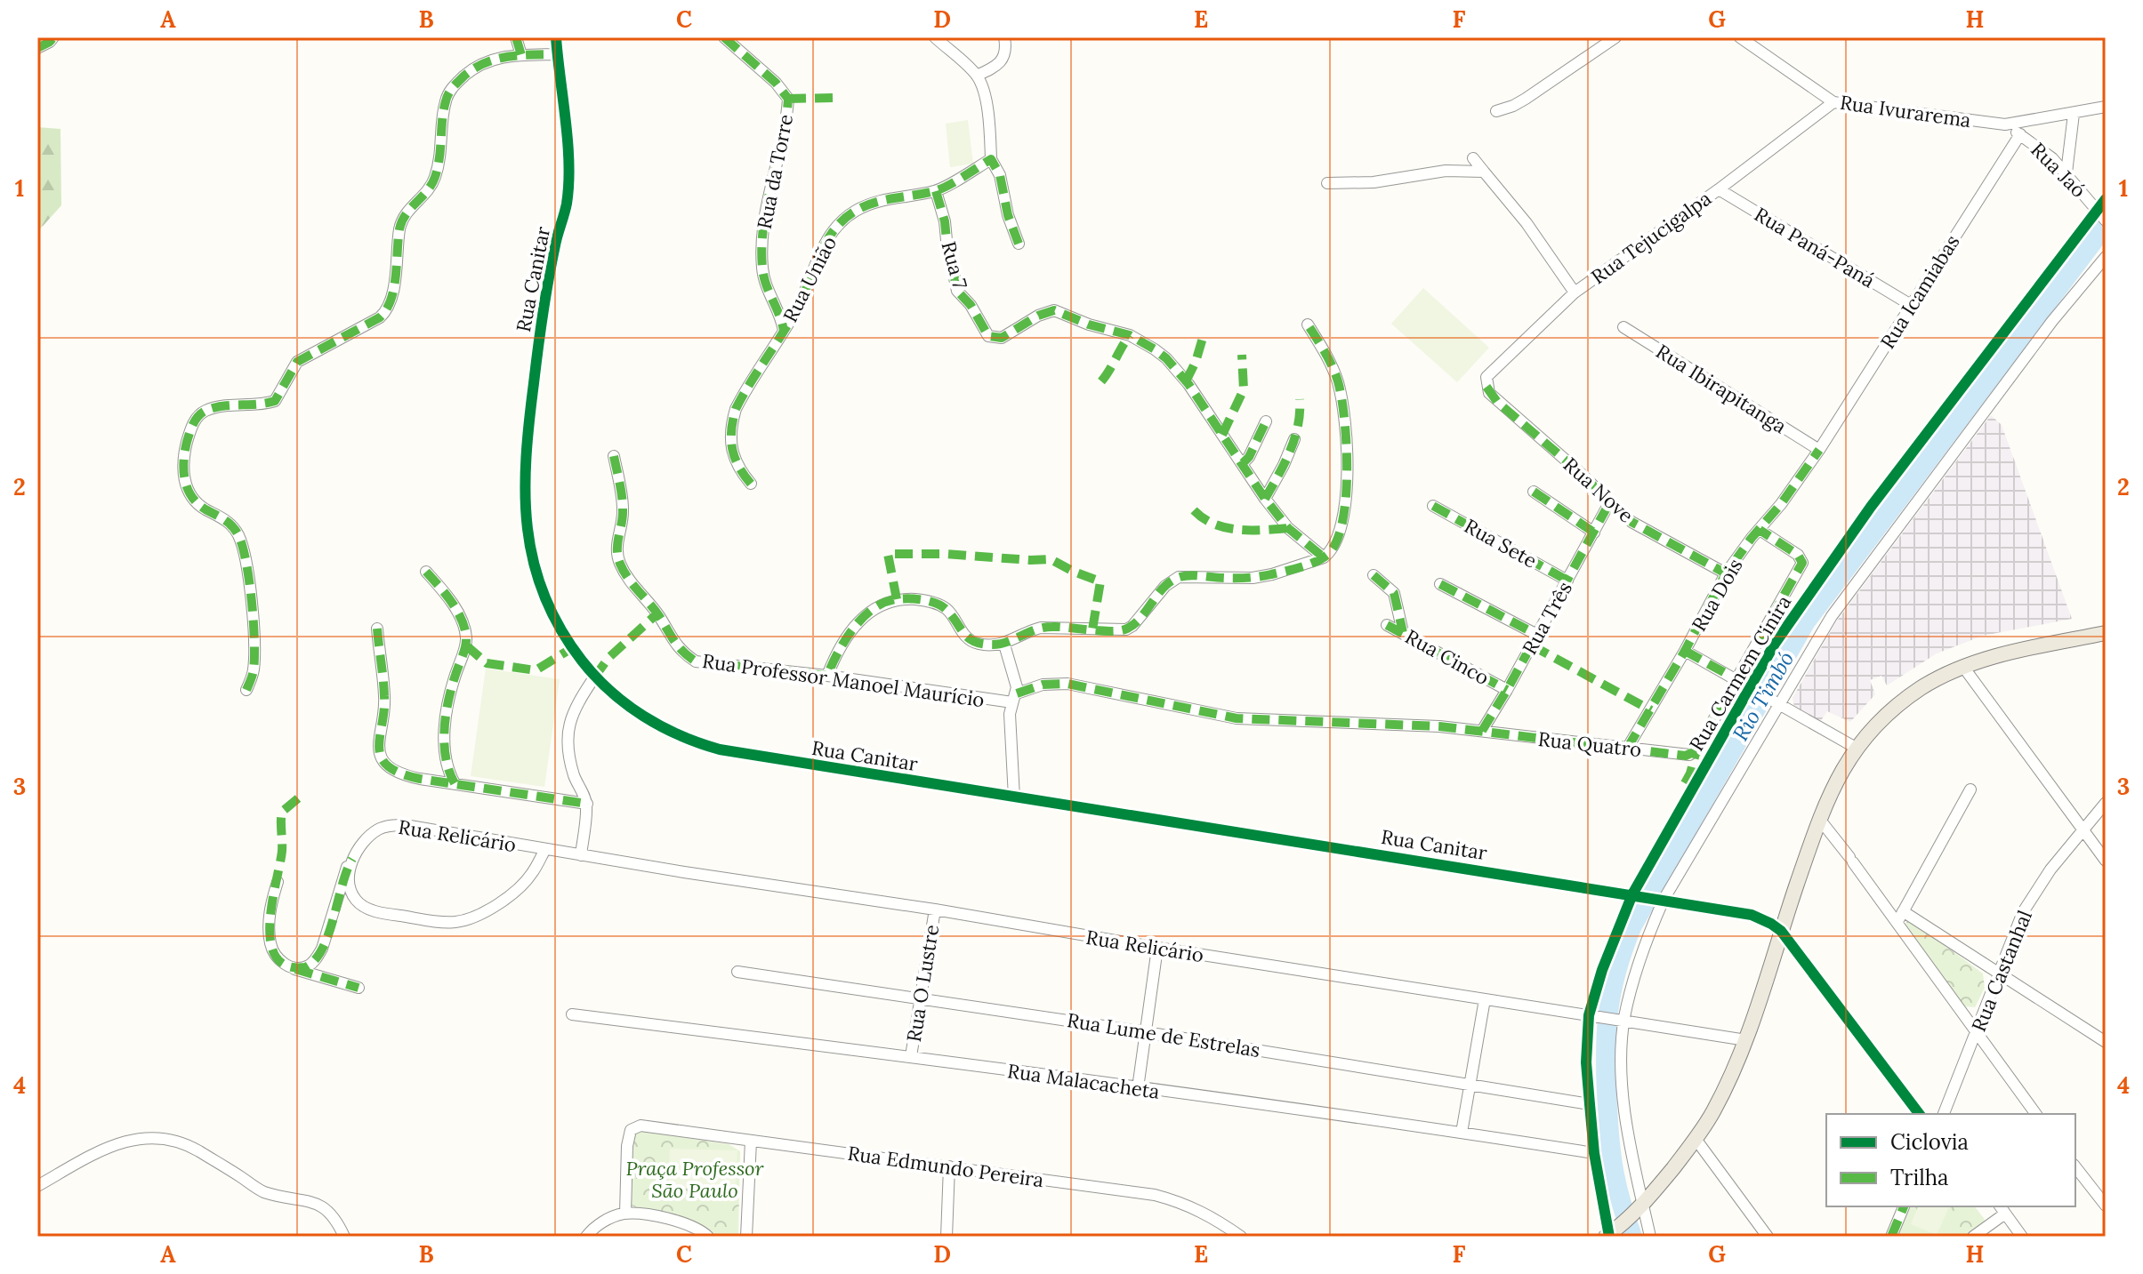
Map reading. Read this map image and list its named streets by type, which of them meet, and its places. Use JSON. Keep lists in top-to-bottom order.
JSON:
{
  "streets": {
    "street": [
      "Rua Ivurarema",
      "Rua Jaó",
      "Rua da Torre",
      "Rua Tejucigalpa",
      "Rua Paná-Paná",
      "Rua 7",
      "Rua Canitar",
      "Rua União",
      "Rua Icamiabas",
      "Rua Ibirapitanga",
      "Rua Nove",
      "Rua Sete",
      "Rua Dois",
      "Rua Três",
      "Rua Cinco",
      "Rua Carmem Cinira",
      "Rua Professor Manoel Maurício",
      "Rua Quatro",
      "Rua Relicário",
      "Rua Castanhal",
      "Rua O Lustre",
      "Rua Lume de Estrelas",
      "Rua Malacacheta",
      "Rua Edmundo Pereira"
    ]
  },
  "crossings": [
    ["Rua Ivurarema", "Rua Jaó"],
    ["Rua Ivurarema", "Rua Tejucigalpa"],
    ["Rua Jaó", "Rua Icamiabas"],
    ["Rua Jaó", "Rua Carmem Cinira"],
    ["Rua da Torre", "Rua União"],
    ["Rua Tejucigalpa", "Rua Paná-Paná"],
    ["Rua Tejucigalpa", "Rua Nove"],
    ["Rua Paná-Paná", "Rua Icamiabas"],
    ["Rua 7", "Rua União"],
    ["Rua Canitar", "Rua Carmem Cinira"],
    ["Rua Icamiabas", "Rua Ibirapitanga"],
    ["Rua Icamiabas", "Rua Dois"],
    ["Rua Ibirapitanga", "Rua Dois"],
    ["Rua Nove", "Rua Dois"],
    ["Rua Nove", "Rua Três"],
    ["Rua Sete", "Rua Três"],
    ["Rua Dois", "Rua Quatro"],
    ["Rua Três", "Rua Cinco"],
    ["Rua Três", "Rua Professor Manoel Maurício"],
    ["Rua Três", "Rua Quatro"],
    ["Rua Carmem Cinira", "Rua Relicário"],
    ["Rua Carmem Cinira", "Rua Lume de Estrelas"],
    ["Rua Carmem Cinira", "Rua Malacacheta"],
    ["Rua Professor Manoel Maurício", "Rua Quatro"],
    ["Rua Relicário", "Rua O Lustre"],
    ["Rua O Lustre", "Rua Lume de Estrelas"],
    ["Rua O Lustre", "Rua Malacacheta"]
  ],
  "water": ["Rio Timbó"],
  "parks": ["Praça Professor São Paulo"],
  "legend": ["Ciclovia", "Trilha"],
  "grid": {
    "columns": [
      "A",
      "B",
      "C",
      "D",
      "E",
      "F",
      "G",
      "H"
    ],
    "rows": [
      "1",
      "2",
      "3",
      "4"
    ]
  }
}
